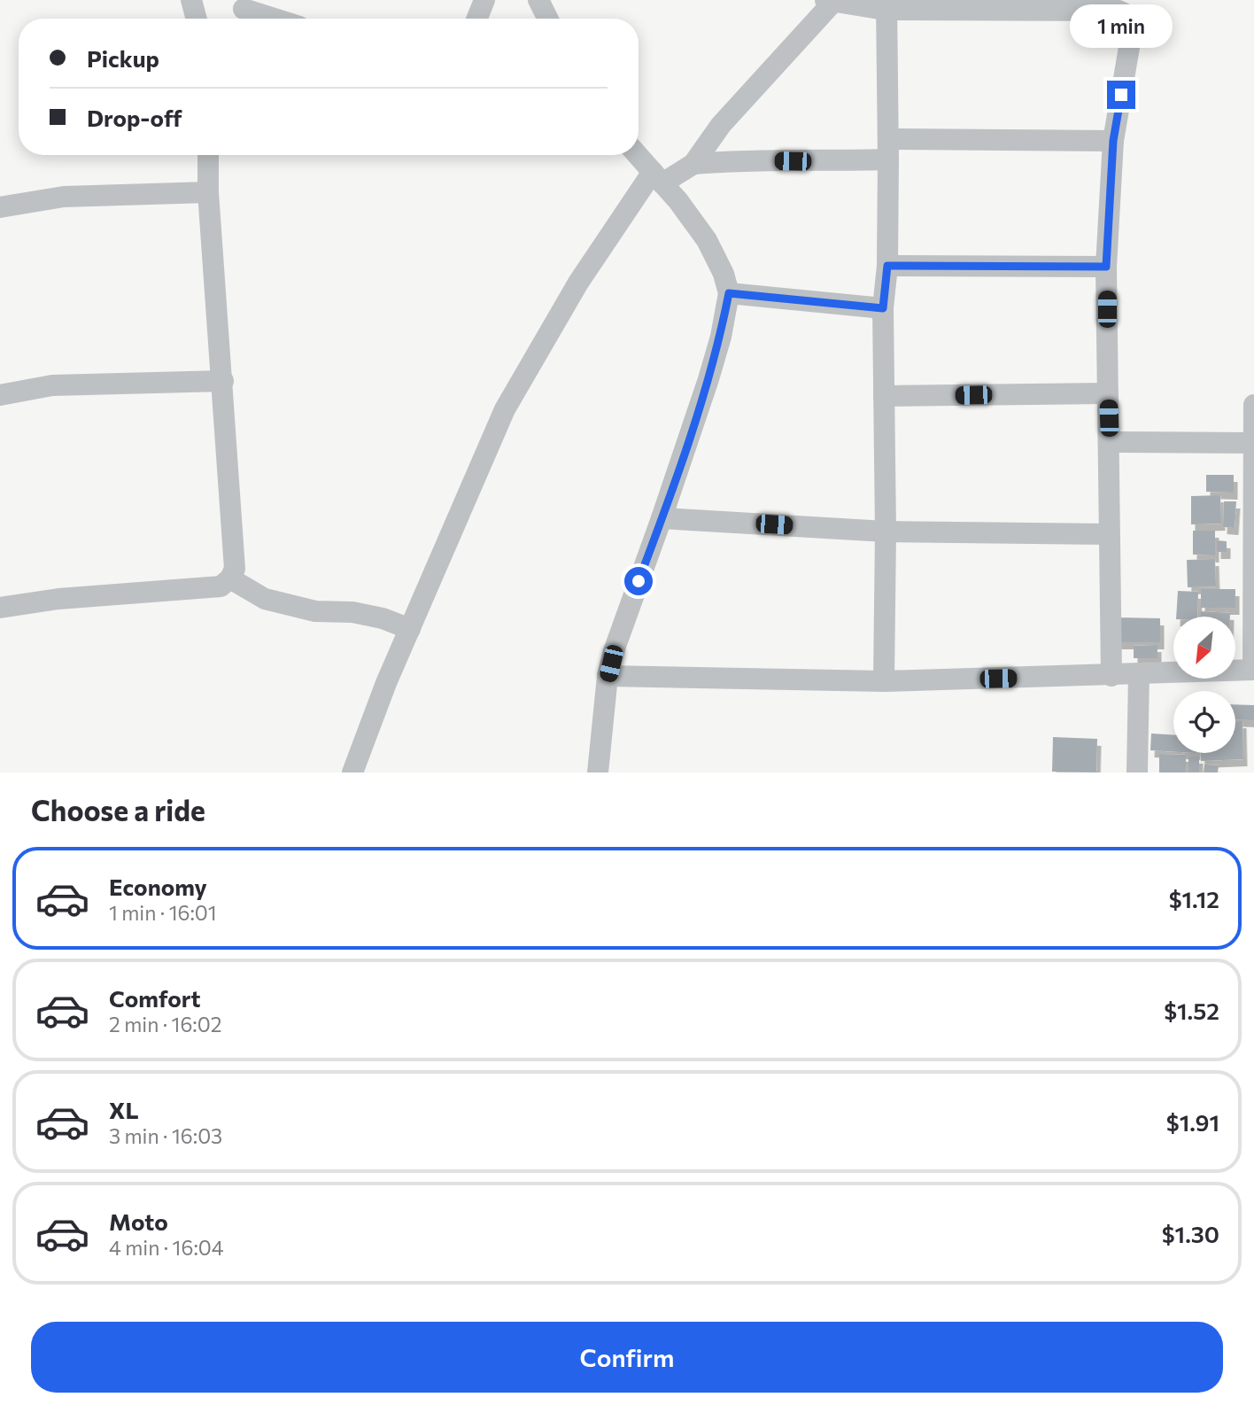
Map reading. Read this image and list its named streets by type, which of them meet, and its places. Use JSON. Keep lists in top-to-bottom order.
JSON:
{
  "north": "bottom left",
  "page": {
    "bubble": "1 min",
    "banner": ["Pickup", "Drop-off"],
    "heading": "Choose a ride",
    "list": [
      {
        "name": "Economy",
        "note": "1 min · 16:01",
        "value": "$1.12"
      },
      {
        "name": "Comfort",
        "note": "2 min · 16:02",
        "value": "$1.52"
      },
      {
        "name": "XL",
        "note": "3 min · 16:03",
        "value": "$1.91"
      },
      {
        "name": "Moto",
        "note": "4 min · 16:04",
        "value": "$1.30"
      }
    ],
    "buttons": "Confirm"
  }
}
